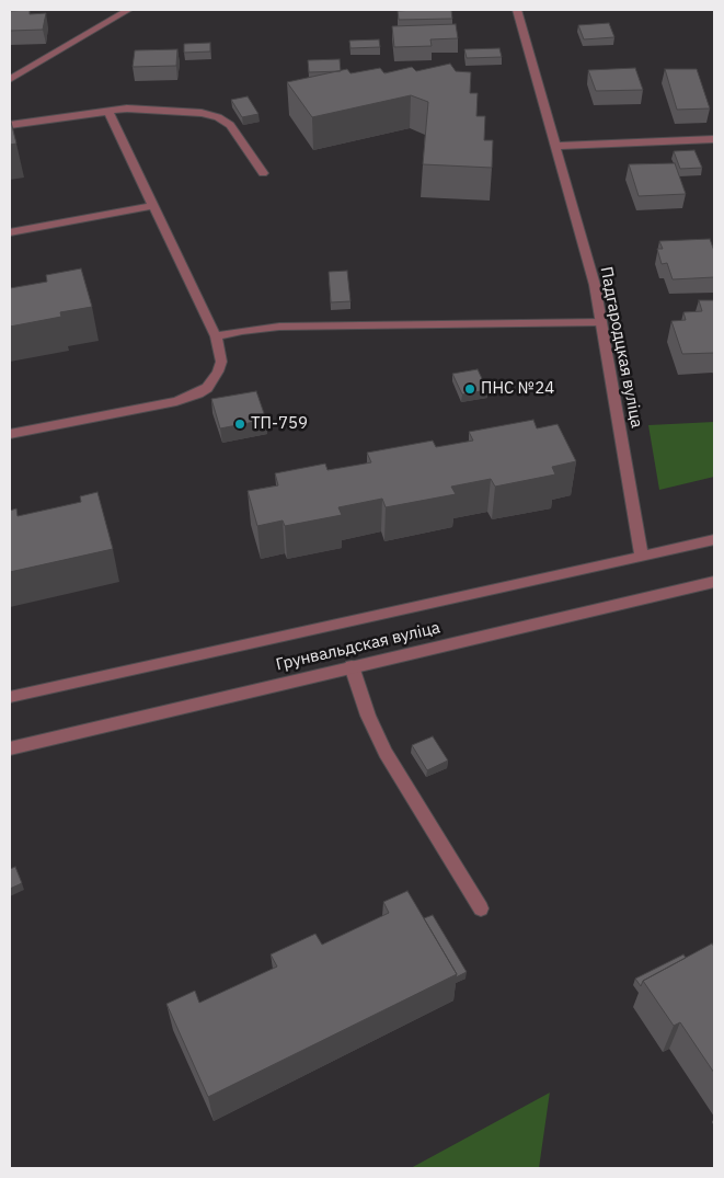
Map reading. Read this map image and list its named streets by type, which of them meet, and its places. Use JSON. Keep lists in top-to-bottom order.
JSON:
{
  "streets": {
    "street": ["Падгародцкая вуліца", "Грунвальдская вуліца"]
  },
  "crossings": [
    ["Падгародцкая вуліца", "Грунвальдская вуліца"]
  ],
  "places": ["ПНС №24", "ТП-759"]
}
